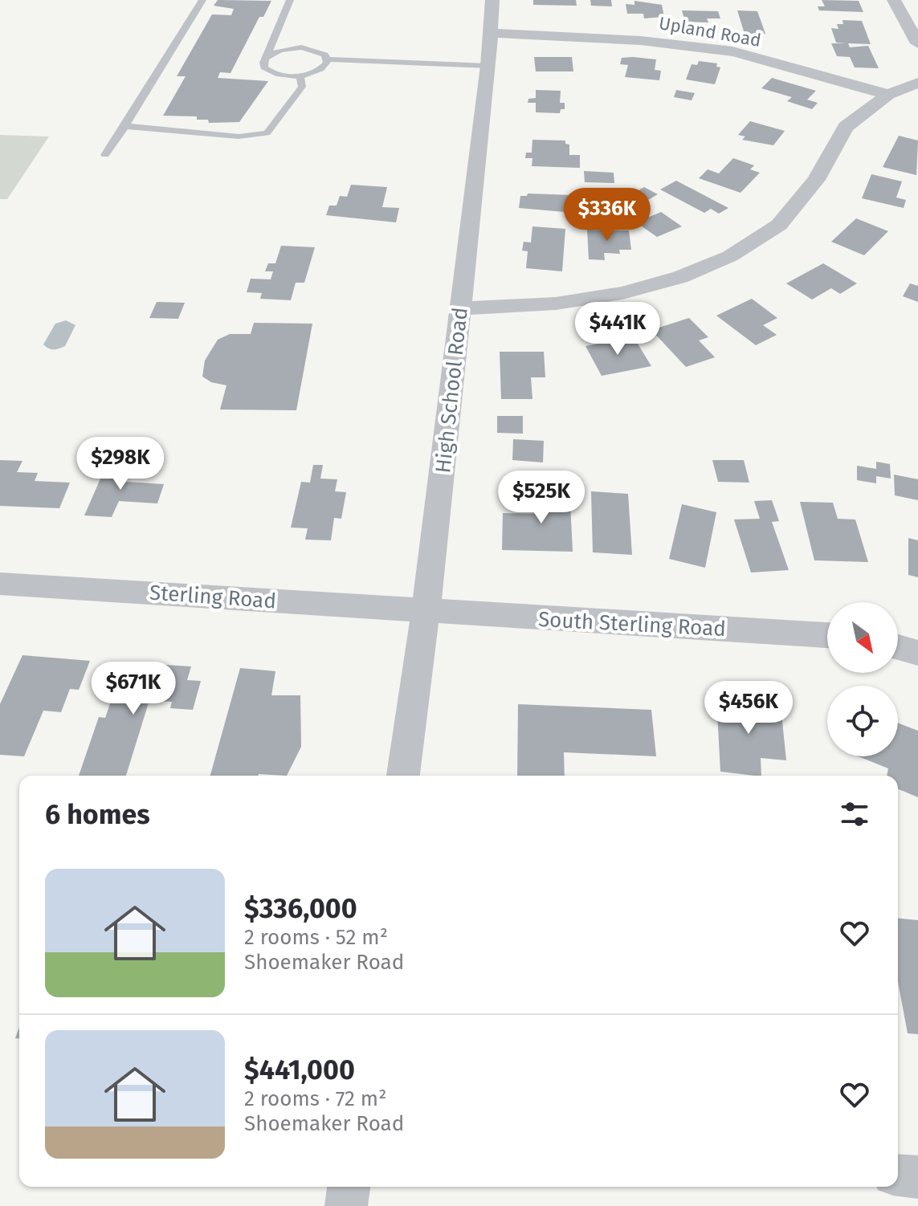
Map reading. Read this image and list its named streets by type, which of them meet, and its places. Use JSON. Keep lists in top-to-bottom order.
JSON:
{
  "streets": {
    "street": [
      "Upland Road",
      "High School Road",
      "Sterling Road",
      "South Sterling Road"
    ]
  },
  "crossings": [
    ["Upland Road", "High School Road"],
    ["High School Road", "Sterling Road"],
    ["High School Road", "South Sterling Road"],
    ["Sterling Road", "South Sterling Road"]
  ],
  "north": "bottom right",
  "page": {
    "price": [
      "$336K",
      "$441K",
      "$298K",
      "$525K",
      "$671K",
      "$456K"
    ],
    "heading": "6 homes",
    "list": [
      {
        "name": "$336,000",
        "note": "2 rooms · 52 m² · Shoemaker Road"
      },
      {
        "name": "$441,000",
        "note": "2 rooms · 72 m² · Shoemaker Road"
      }
    ]
  }
}
